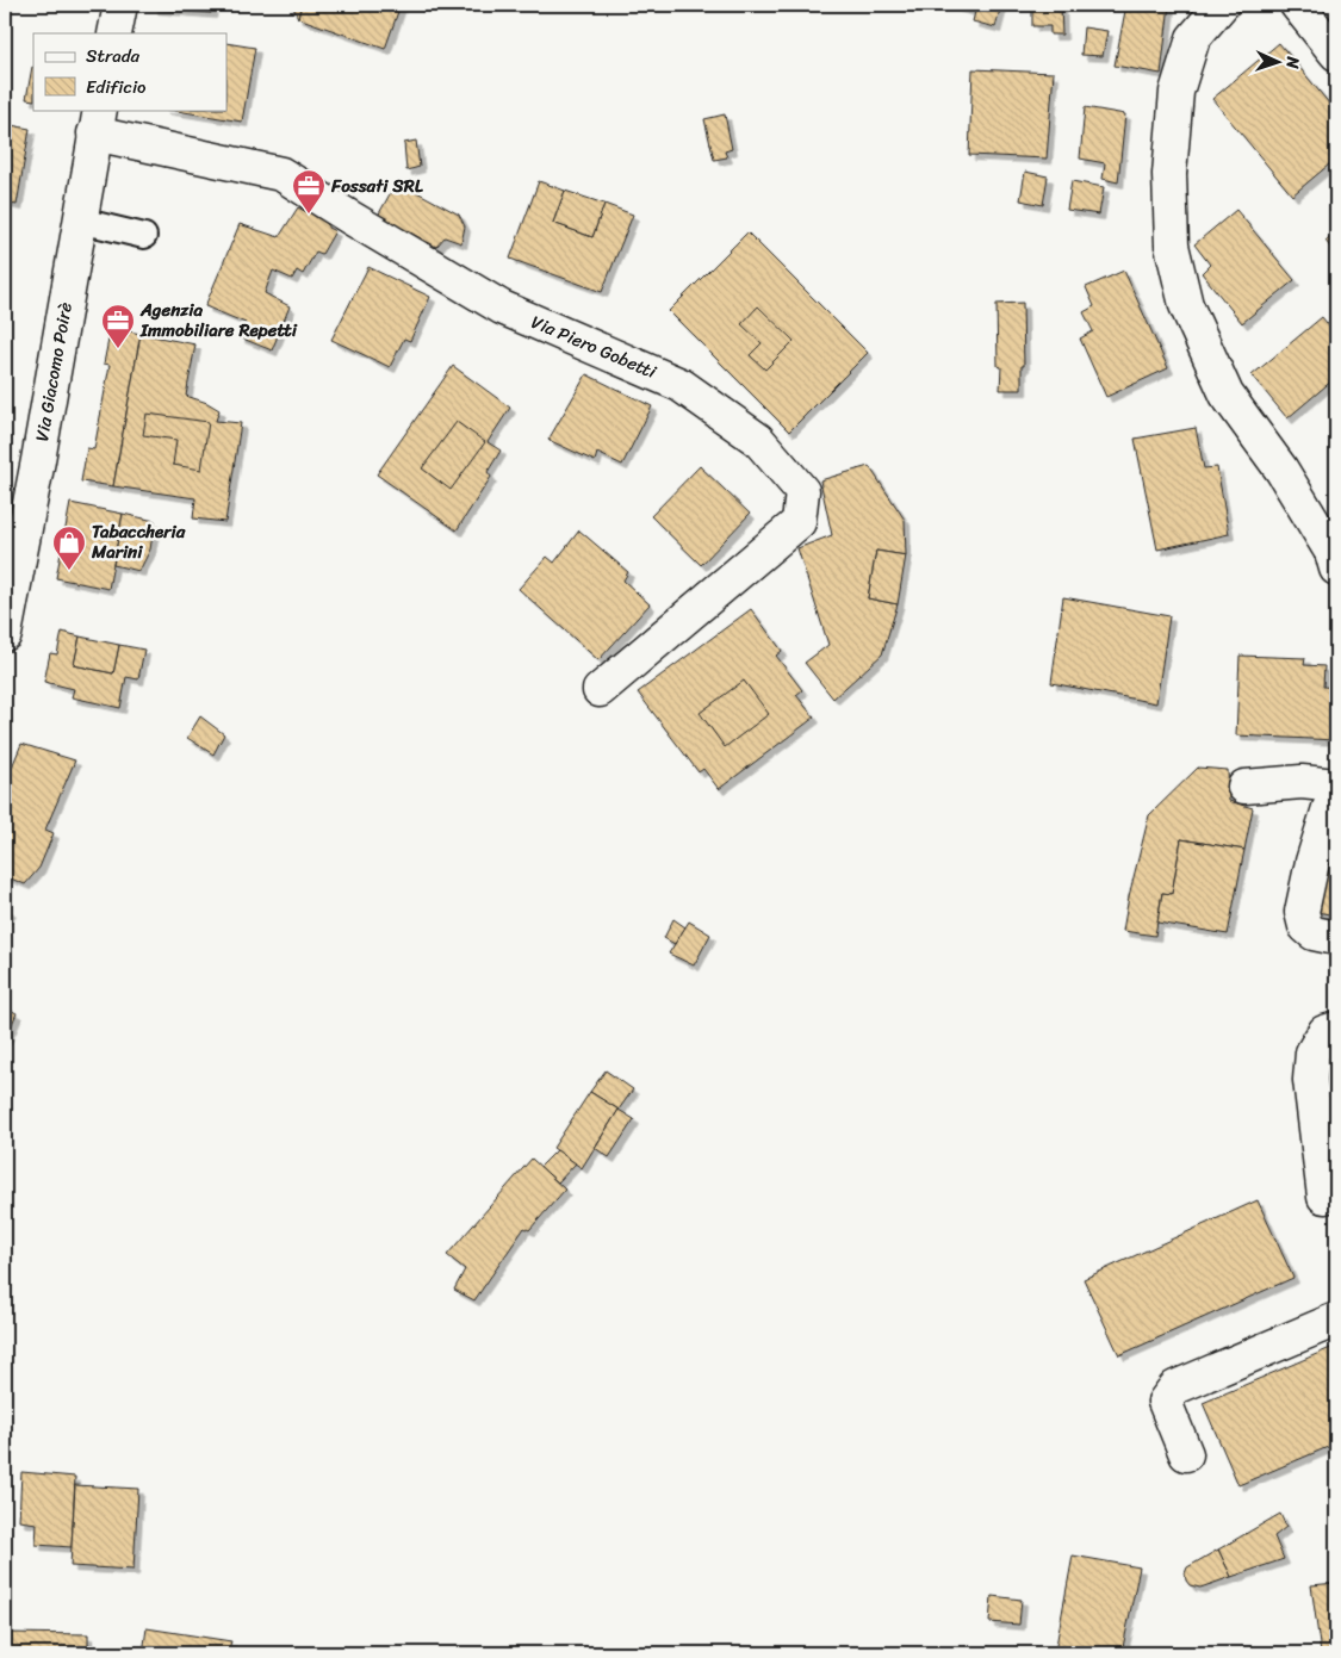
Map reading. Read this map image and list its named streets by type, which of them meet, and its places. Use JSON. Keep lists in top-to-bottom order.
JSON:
{
  "streets": {
    "street": ["Via Piero Gobetti", "Via Giacomo Poirè"]
  },
  "crossings": [
    ["Via Piero Gobetti", "Via Giacomo Poirè"]
  ],
  "places": {
    "office": ["Fossati SRL", "Agenzia Immobiliare Repetti"],
    "shop": ["Tabaccheria Marini"]
  },
  "legend": ["Strada", "Edificio"],
  "north": "right"
}
